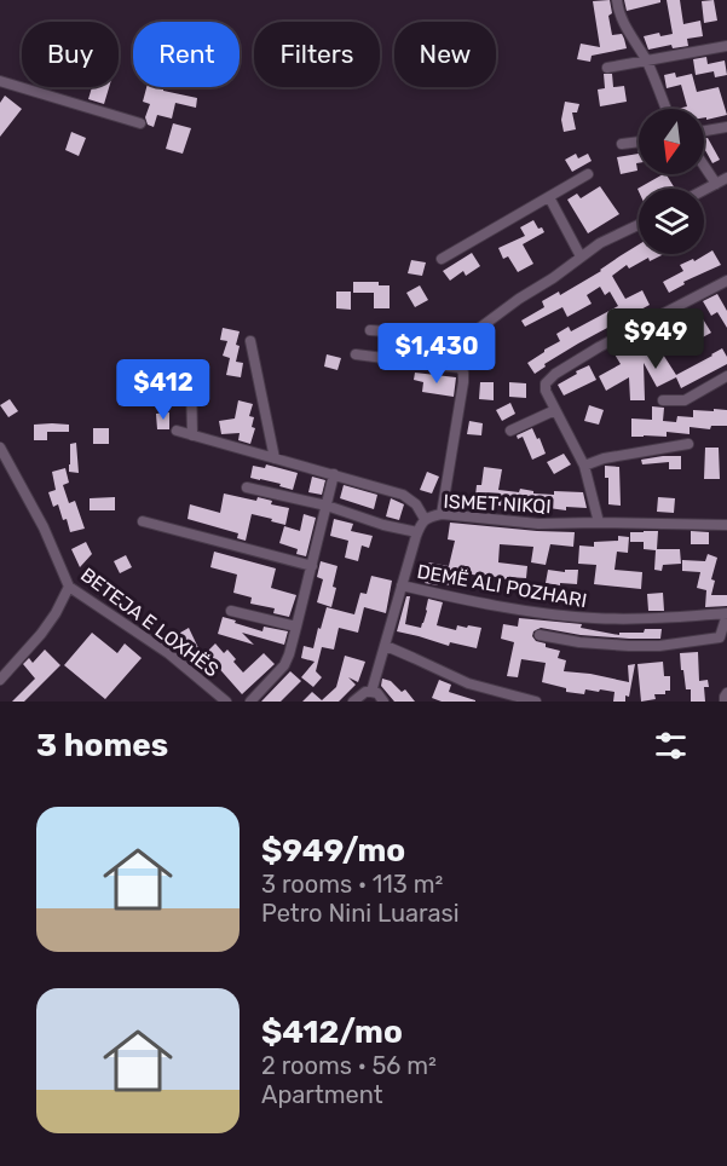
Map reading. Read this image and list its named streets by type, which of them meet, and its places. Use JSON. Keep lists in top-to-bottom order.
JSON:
{
  "streets": {
    "street": ["ISMET NIKQI", "DEMË ALI POZHARI", "BETEJA E LOXHËS"]
  },
  "crossings": [
    ["ISMET NIKQI", "DEMË ALI POZHARI"]
  ],
  "north": "bottom",
  "page": {
    "chip": [
      "Buy",
      "Rent",
      "Filters",
      "New"
    ],
    "price": ["$949", "$1,430", "$412"],
    "heading": "3 homes",
    "list": [
      {
        "name": "$949/mo",
        "note": "3 rooms · 113 m² · Petro Nini Luarasi"
      },
      {
        "name": "$412/mo",
        "note": "2 rooms · 56 m² · Apartment"
      }
    ]
  }
}
